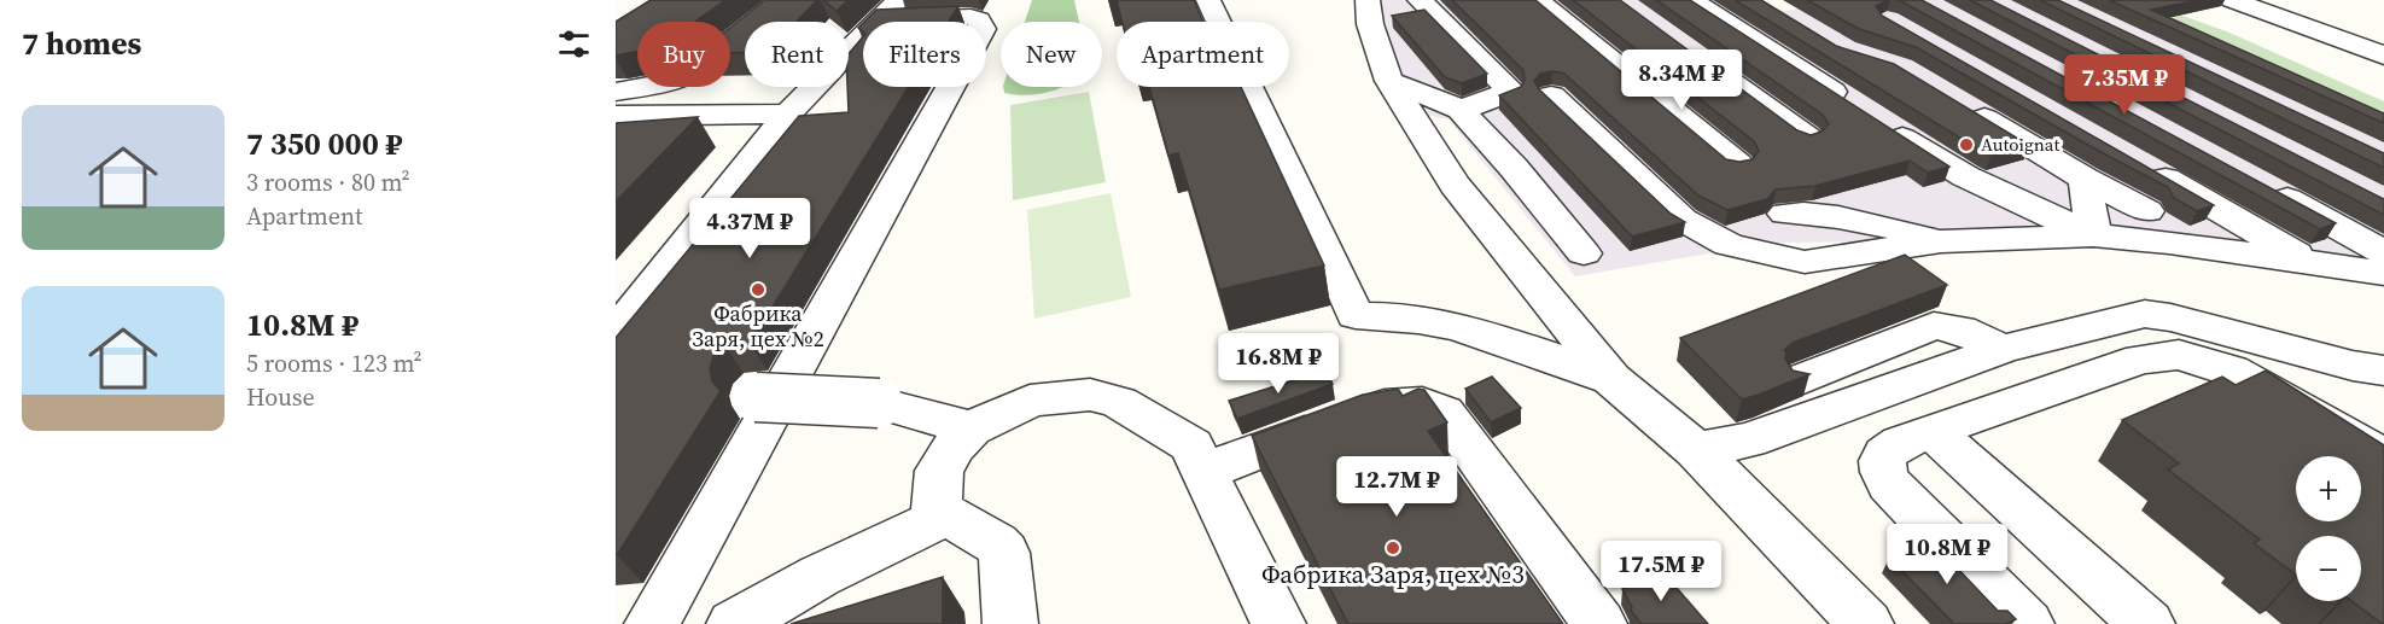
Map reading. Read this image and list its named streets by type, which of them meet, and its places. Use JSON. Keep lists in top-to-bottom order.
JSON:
{
  "places": ["Autoignat", "Фабрика Заря, цех №2", "Фабрика Заря, цех №3"],
  "page": {
    "heading": "7 homes",
    "chip": [
      "Buy",
      "Rent",
      "Filters",
      "New",
      "Apartment"
    ],
    "price": [
      "8.34M ₽",
      "7.35M ₽",
      "4.37M ₽",
      "16.8M ₽",
      "12.7M ₽",
      "10.8M ₽",
      "17.5M ₽"
    ],
    "list": [
      {
        "name": "7 350 000 ₽",
        "note": "3 rooms · 80 m² · Apartment"
      },
      {
        "name": "10.8M ₽",
        "note": "5 rooms · 123 m² · House"
      }
    ],
    "map_buttons": ["+", "−"]
  }
}
